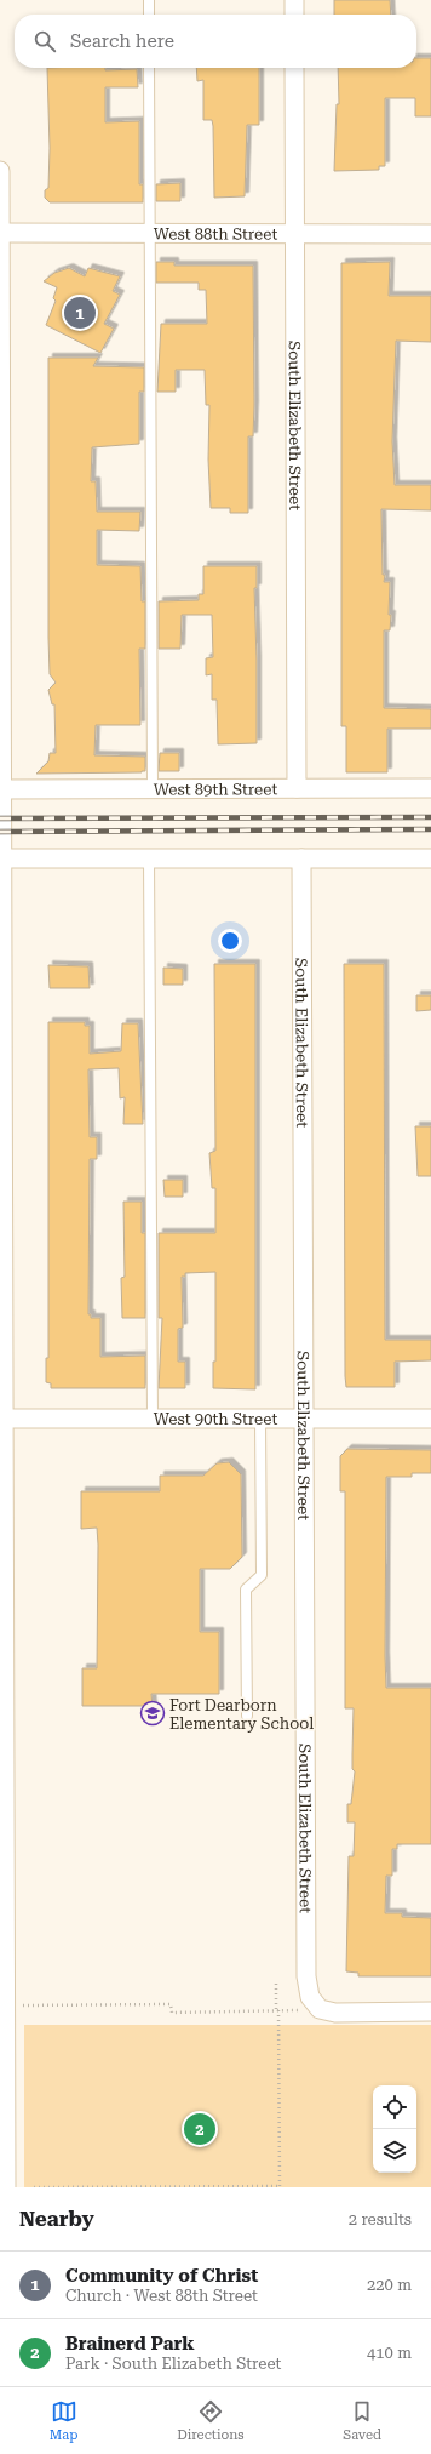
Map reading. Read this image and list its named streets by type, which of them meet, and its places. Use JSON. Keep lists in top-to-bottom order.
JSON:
{
  "streets": {
    "street": [
      "West 88th Street",
      "South Elizabeth Street",
      "West 89th Street",
      "West 90th Street"
    ]
  },
  "crossings": [
    ["West 88th Street", "South Elizabeth Street"],
    ["South Elizabeth Street", "West 89th Street"],
    ["South Elizabeth Street", "West 90th Street"]
  ],
  "places": {
    "school or university": ["Fort Dearborn Elementary School"]
  },
  "page": {
    "search": "Search here",
    "pins": ["1", "2"],
    "heading": ["Nearby", "2 results"],
    "list": [
      {
        "mark": "1",
        "name": "Community of Christ",
        "note": "Church · West 88th Street",
        "value": "220 m"
      },
      {
        "mark": "2",
        "name": "Brainerd Park",
        "note": "Park · South Elizabeth Street",
        "value": "410 m"
      }
    ],
    "nav": ["Map", "Directions", "Saved"]
  }
}
